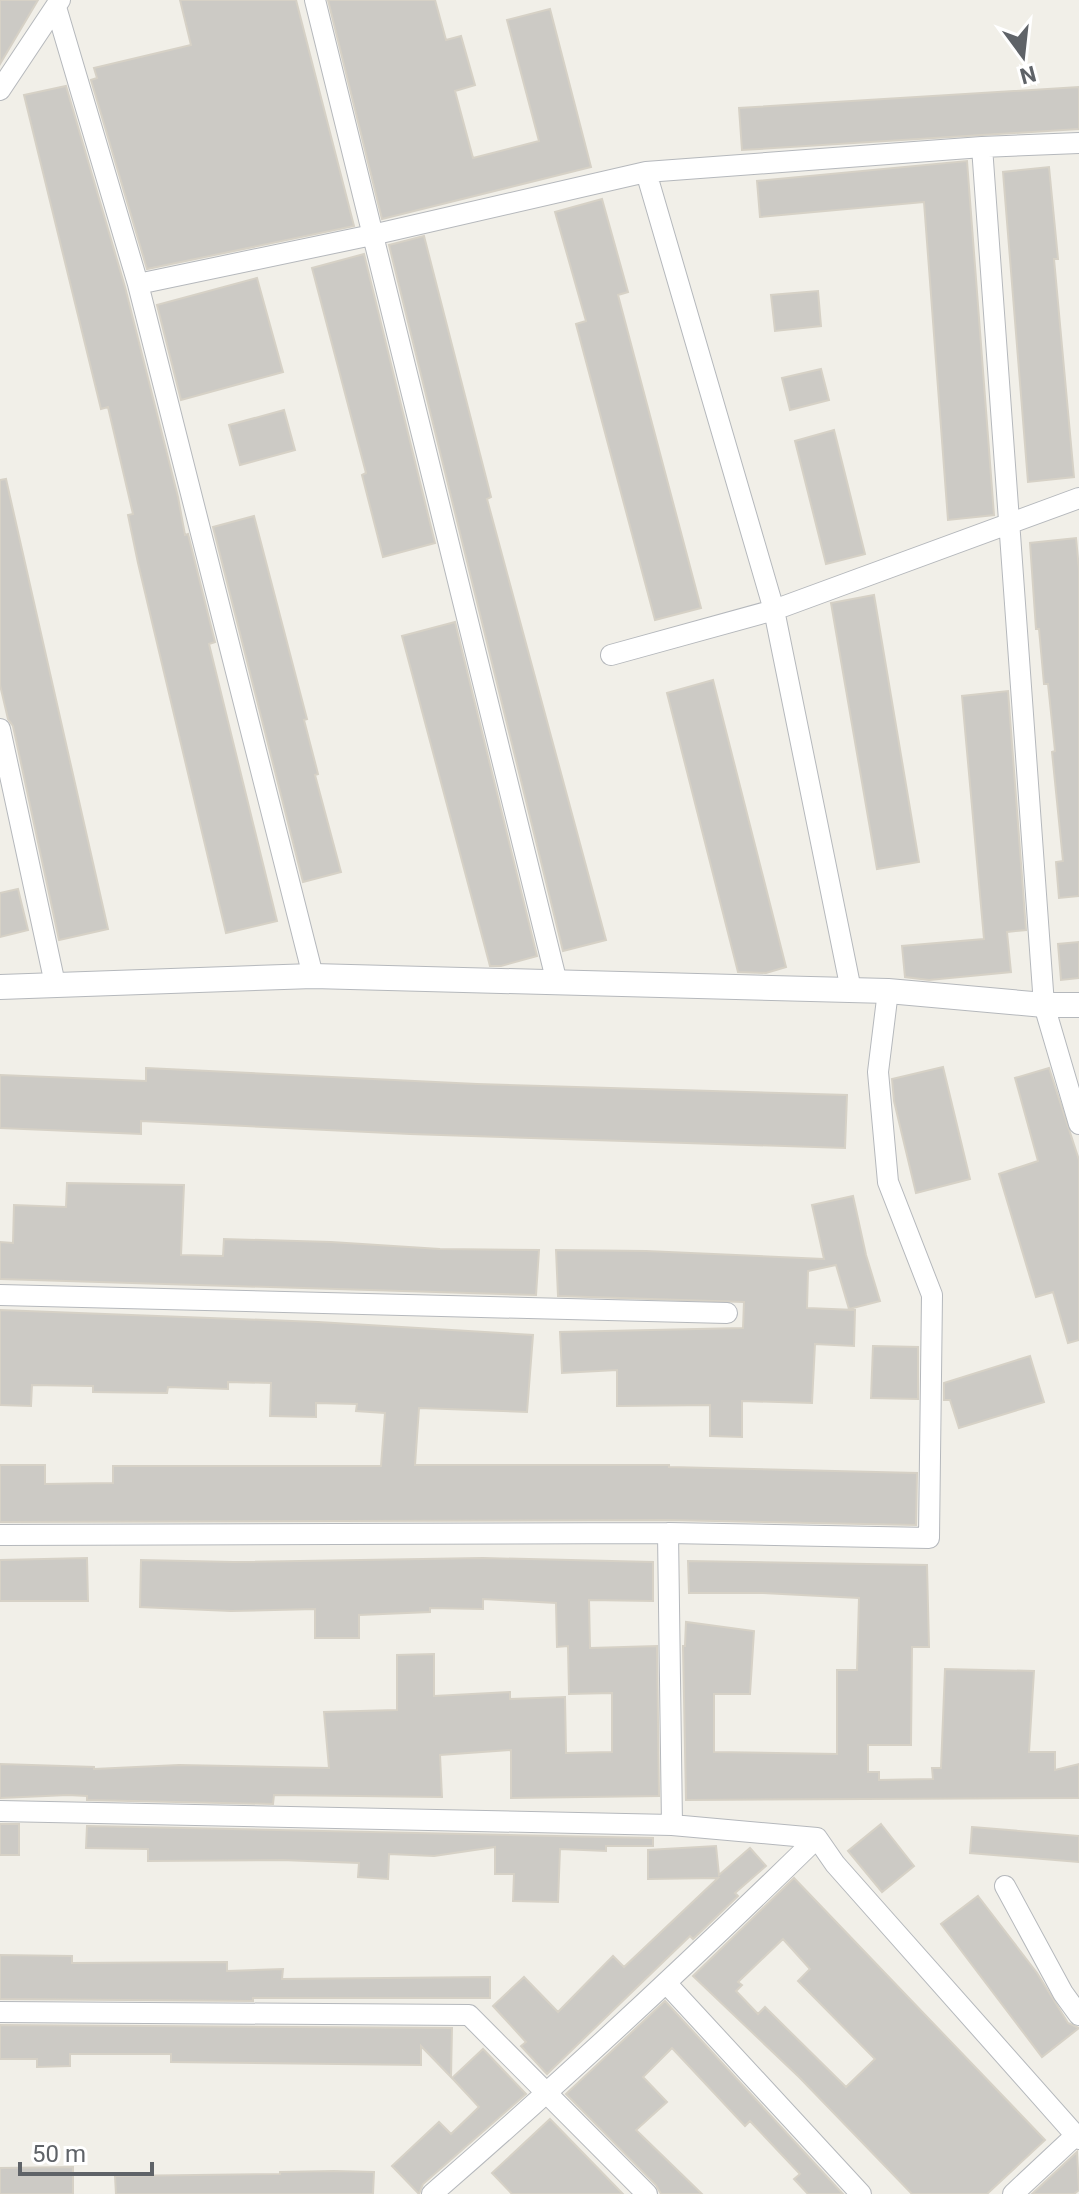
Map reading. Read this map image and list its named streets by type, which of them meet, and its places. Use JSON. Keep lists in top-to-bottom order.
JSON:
{
  "scale_bar": "50 m",
  "north": "bottom"
}
